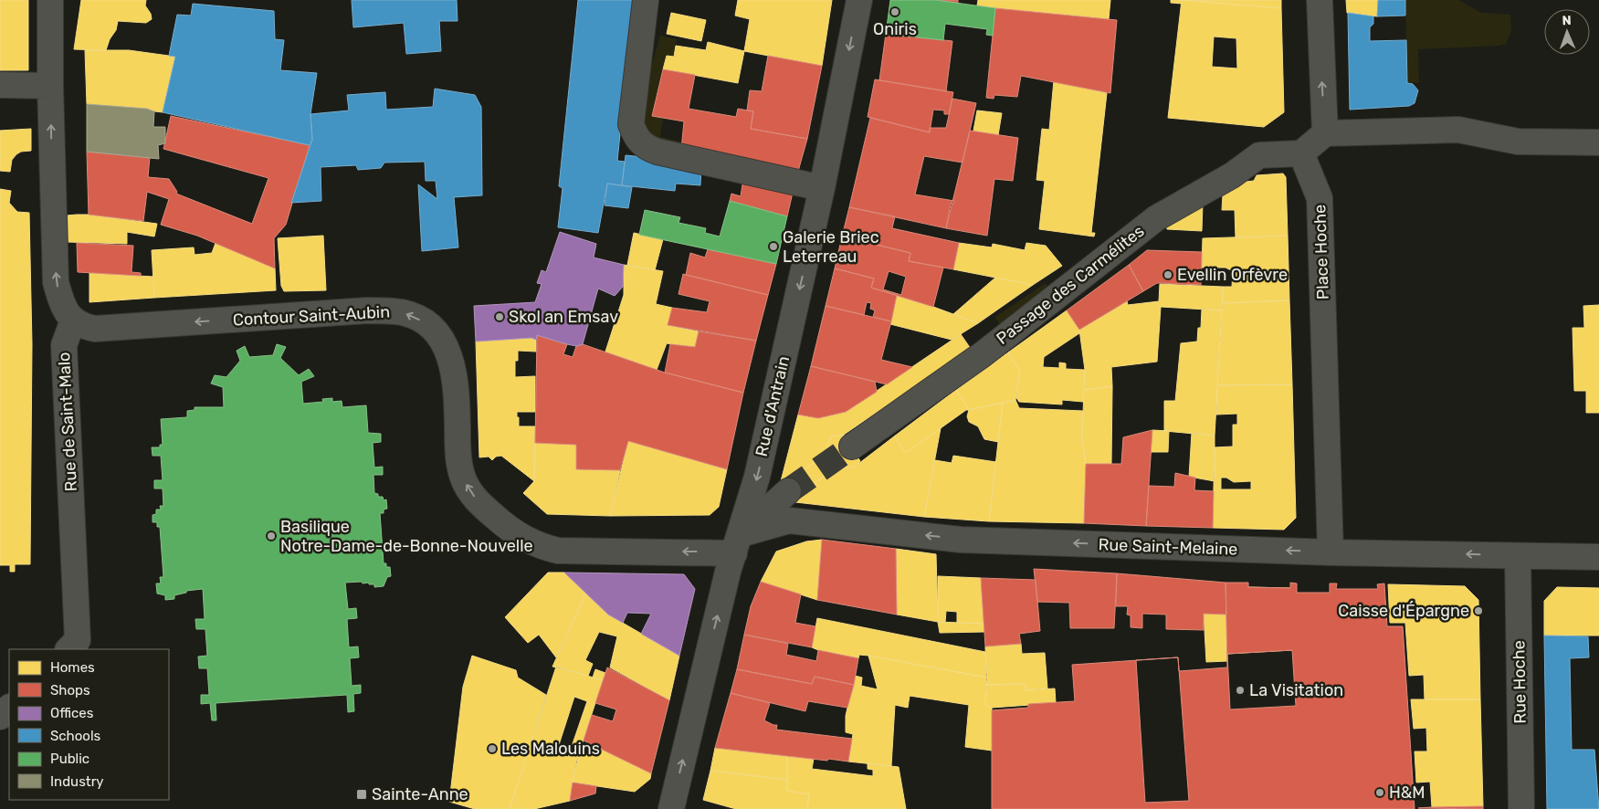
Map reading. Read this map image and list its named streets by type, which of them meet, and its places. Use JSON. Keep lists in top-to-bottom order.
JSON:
{
  "streets": {
    "street": [
      "Place Hoche",
      "Passage des Carmélites",
      "Contour Saint-Aubin",
      "Rue d'Antrain",
      "Rue de Saint-Malo",
      "Rue Saint-Melaine",
      "Rue Hoche"
    ]
  },
  "crossings": [
    ["Place Hoche", "Passage des Carmélites"],
    ["Place Hoche", "Rue Saint-Melaine"],
    ["Contour Saint-Aubin", "Rue d'Antrain"],
    ["Contour Saint-Aubin", "Rue de Saint-Malo"],
    ["Contour Saint-Aubin", "Rue Saint-Melaine"],
    ["Rue d'Antrain", "Rue Saint-Melaine"],
    ["Rue Saint-Melaine", "Rue Hoche"]
  ],
  "one_way": ["Contour Saint-Aubin", "Rue Saint-Melaine"],
  "places": {
    "other": [
      "Oniris",
      "Galerie Briec Leterreau",
      "Evellin Orfèvre",
      "Skol an Emsav",
      "Basilique Notre-Dame-de-Bonne-Nouvelle",
      "Caisse d'Épargne",
      "La Visitation",
      "Les Malouins",
      "H&M"
    ],
    "transit": ["Sainte-Anne"]
  },
  "legend": [
    "Homes",
    "Shops",
    "Offices",
    "Schools",
    "Public",
    "Industry"
  ],
  "north": "top"
}
